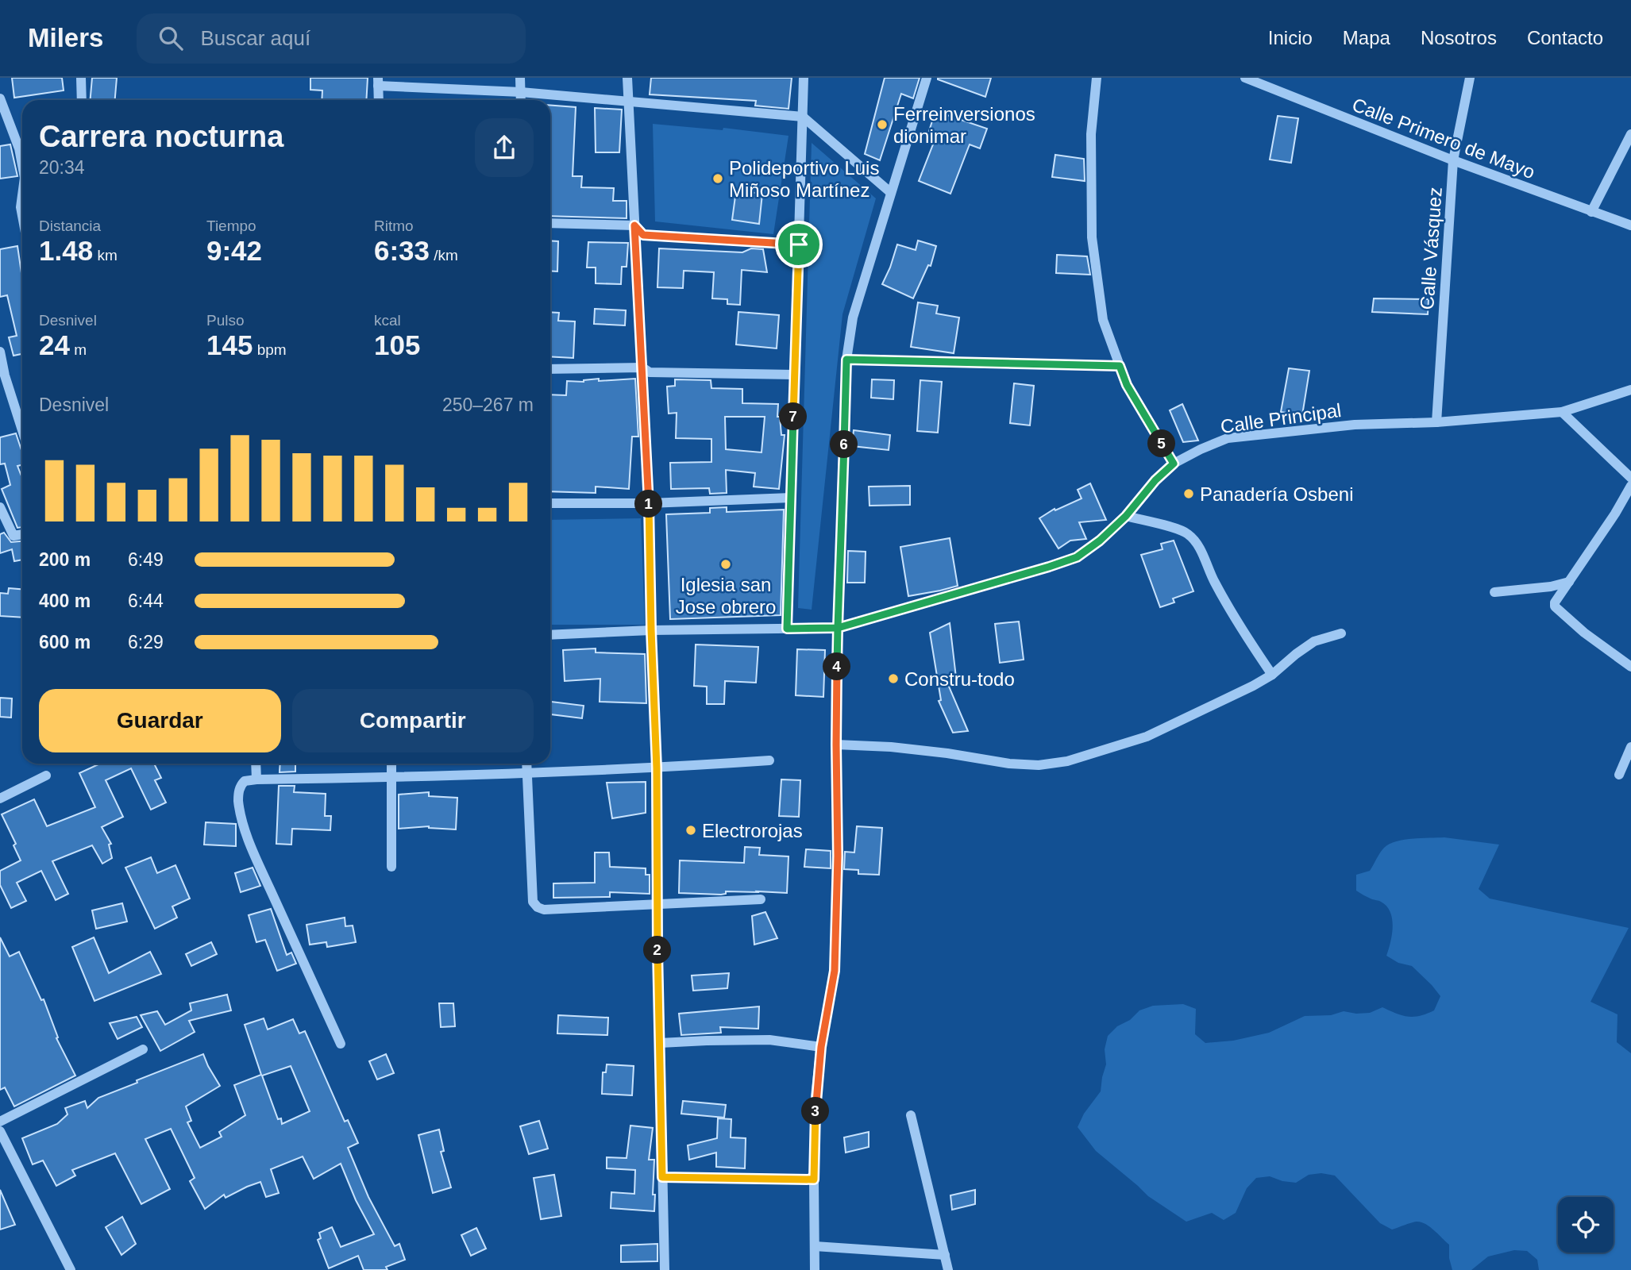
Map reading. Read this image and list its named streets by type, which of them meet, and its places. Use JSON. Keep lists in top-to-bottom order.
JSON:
{
  "streets": {
    "street": ["Calle Primero de Mayo", "Calle Vásquez", "Calle Principal"]
  },
  "crossings": [
    ["Calle Primero de Mayo", "Calle Vásquez"],
    ["Calle Vásquez", "Calle Principal"]
  ],
  "places": [
    "Ferreinversionos dionimar",
    "Polideportivo Luis Miñoso Martínez",
    "Panadería Osbeni",
    "Iglesia san Jose obrero",
    "Constru-todo",
    "Electrorojas"
  ],
  "page": {
    "header": "Milers",
    "search": "Buscar aquí",
    "nav": [
      "Inicio",
      "Mapa",
      "Nosotros",
      "Contacto"
    ],
    "heading": ["Carrera nocturna", "20:34"],
    "stats": [
      ["Distancia", "1.48 km"],
      ["Tiempo", "9:42"],
      ["Ritmo", "6:33 /km"],
      ["Desnivel", "24 m"],
      ["Pulso", "145 bpm"],
      ["kcal", "105"]
    ],
    "chart": ["Desnivel", "250–267 m"],
    "pins": [
      "7",
      "5",
      "6",
      "1",
      "4",
      "2",
      "3"
    ],
    "list": [
      {
        "name": "200 m",
        "note": "6:49"
      },
      {
        "name": "400 m",
        "note": "6:44"
      },
      {
        "name": "600 m",
        "note": "6:29"
      }
    ],
    "buttons": ["Guardar", "Compartir"]
  }
}
